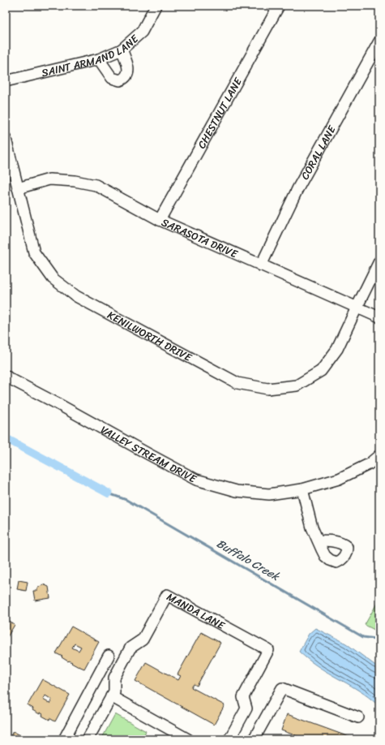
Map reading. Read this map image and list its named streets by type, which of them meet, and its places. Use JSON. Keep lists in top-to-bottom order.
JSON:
{
  "streets": {
    "street": [
      "SAINT ARMAND LANE",
      "CHESTNUT LANE",
      "CORAL LANE",
      "SARASOTA DRIVE",
      "KENILWORTH DRIVE",
      "VALLEY STREAM DRIVE",
      "MANDA LANE"
    ]
  },
  "crossings": [
    ["CHESTNUT LANE", "SARASOTA DRIVE"],
    ["CORAL LANE", "SARASOTA DRIVE"],
    ["SARASOTA DRIVE", "KENILWORTH DRIVE"]
  ],
  "water": ["Buffalo Creek"]
}
